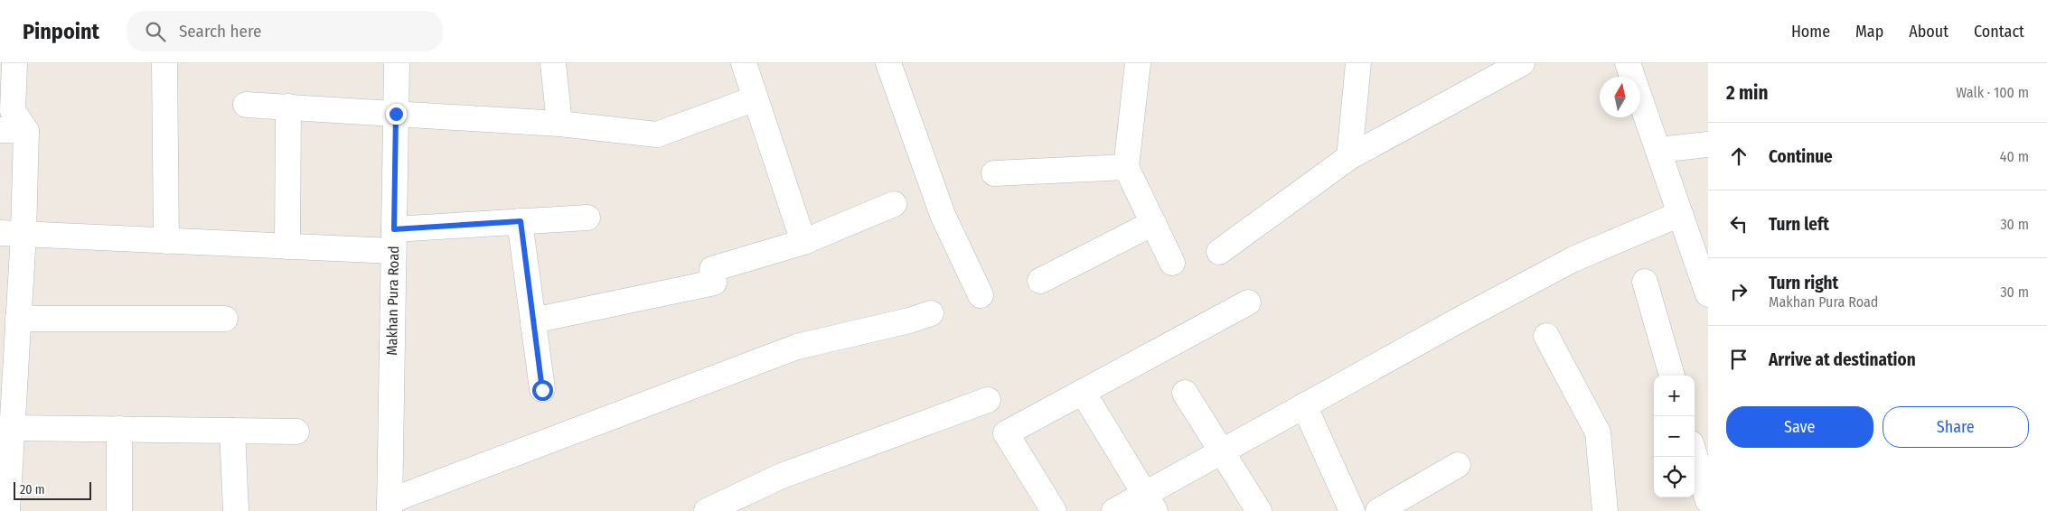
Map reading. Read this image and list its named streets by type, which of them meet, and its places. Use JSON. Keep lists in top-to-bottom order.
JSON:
{
  "streets": {
    "street": ["Makhan Pura Road"]
  },
  "scale_bar": "20 m",
  "north": "top",
  "page": {
    "header": "Pinpoint",
    "search": "Search here",
    "nav": [
      "Home",
      "Map",
      "About",
      "Contact"
    ],
    "heading": ["2 min", "Walk · 100 m"],
    "list": [
      ["Continue", "40 m"],
      ["Turn left", "30 m"],
      ["Turn right", "Makhan Pura Road", "30 m"],
      "Arrive at destination"
    ],
    "map_buttons": ["+", "−"],
    "buttons": ["Save", "Share"],
    "scale": "20 m"
  }
}
